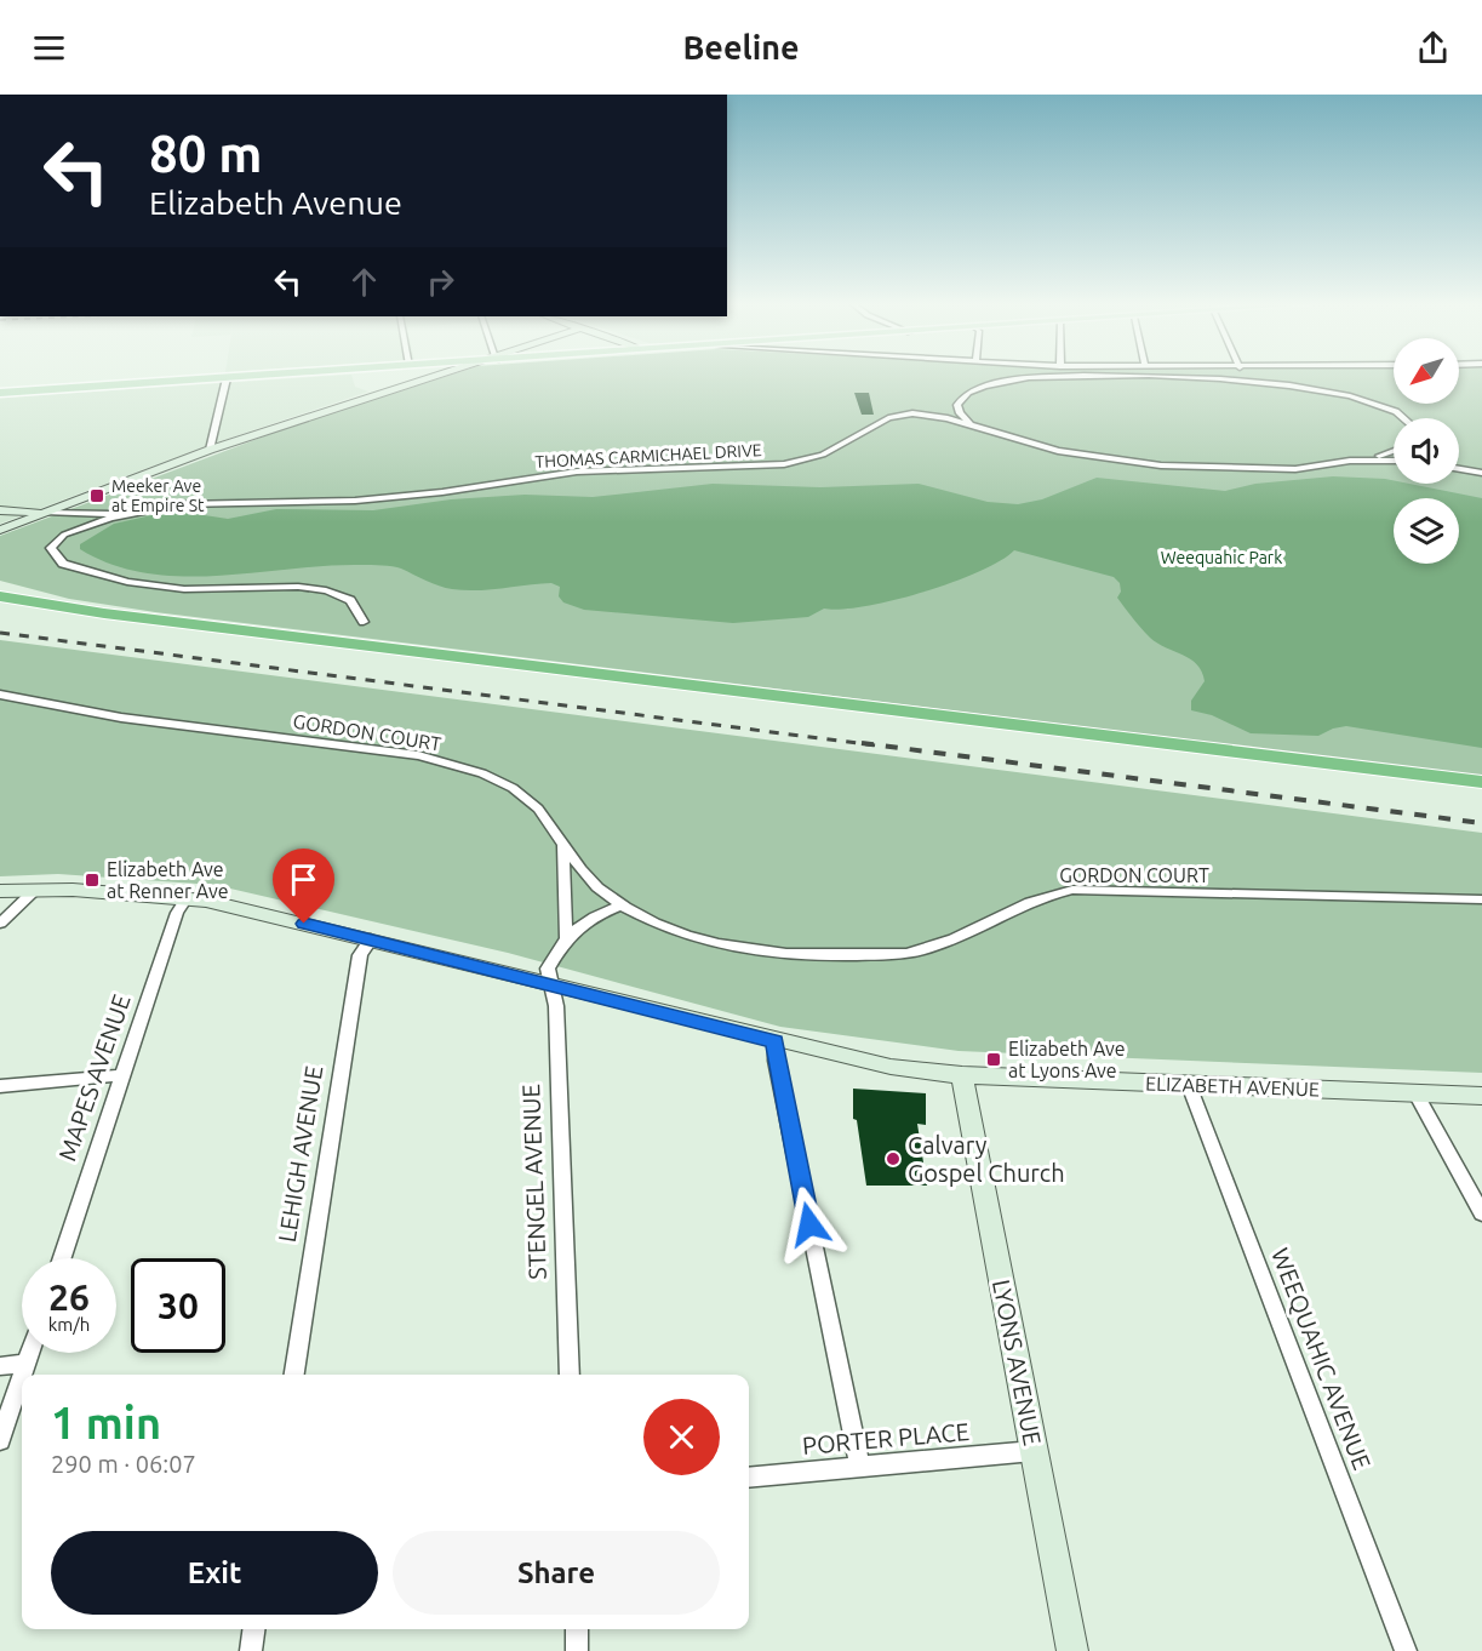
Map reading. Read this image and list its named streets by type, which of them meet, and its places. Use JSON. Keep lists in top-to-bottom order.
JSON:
{
  "streets": {
    "main road": ["ELIZABETH AVENUE", "LYONS AVENUE"],
    "street": [
      "THOMAS CARMICHAEL DRIVE",
      "GORDON COURT",
      "MAPES AVENUE",
      "LEHIGH AVENUE",
      "STENGEL AVENUE",
      "WEEQUAHIC AVENUE",
      "PORTER PLACE"
    ]
  },
  "crossings": [
    ["MAPES AVENUE", "ELIZABETH AVENUE"],
    ["ELIZABETH AVENUE", "LEHIGH AVENUE"],
    ["ELIZABETH AVENUE", "STENGEL AVENUE"],
    ["ELIZABETH AVENUE", "WEEQUAHIC AVENUE"],
    ["ELIZABETH AVENUE", "LYONS AVENUE"],
    ["LYONS AVENUE", "PORTER PLACE"]
  ],
  "parks": ["Weequahic Park"],
  "places": {
    "transit": ["Meeker Ave at Empire St", "Elizabeth Ave at Renner Ave", "Elizabeth Ave at Lyons Ave"],
    "other": ["Calvary Gospel Church"]
  },
  "north": "bottom left",
  "page": {
    "header": "Beeline",
    "turn": ["80 m", "Elizabeth Avenue"],
    "speed": "26 km/h",
    "limit": "30",
    "heading": ["1 min", "290 m · 06:07"],
    "buttons": ["Exit", "Share"]
  }
}
